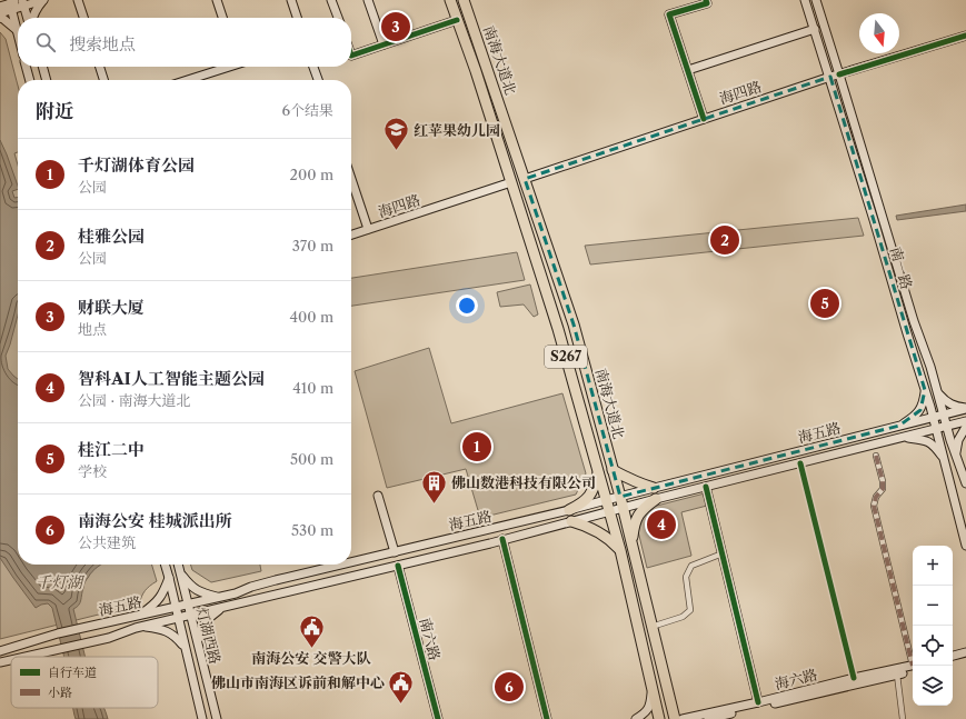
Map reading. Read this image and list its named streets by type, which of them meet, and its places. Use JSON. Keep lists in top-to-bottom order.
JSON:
{
  "streets": {
    "highway": ["南海大道北", "S267"],
    "main road": [
      "海四路",
      "南一路",
      "海五路",
      "灯湖西路",
      "南六路",
      "海六路"
    ]
  },
  "crossings": [
    ["南海大道北", "海四路"],
    ["南海大道北", "海五路"],
    ["海四路", "南一路"],
    ["南一路", "海五路"],
    ["海五路", "灯湖西路"]
  ],
  "water": ["千灯湖"],
  "places": {
    "school or university": ["红苹果幼儿园"],
    "building": ["佛山数港科技有限公司"],
    "public building": ["南海公安 交警大队", "佛山市南海区诉前和解中心"]
  },
  "legend": ["自行车道", "小路"],
  "north": "bottom",
  "page": {
    "pins": [
      "3",
      "2",
      "5",
      "1",
      "4",
      "6"
    ],
    "search": "搜索地点",
    "heading": ["附近", "6个结果"],
    "list": [
      {
        "mark": "1",
        "name": "千灯湖体育公园",
        "note": "公园",
        "value": "200 m"
      },
      {
        "mark": "2",
        "name": "桂雅公园",
        "note": "公园",
        "value": "370 m"
      },
      {
        "mark": "3",
        "name": "财联大厦",
        "note": "地点",
        "value": "400 m"
      },
      {
        "mark": "4",
        "name": "智科AI人工智能主题公园",
        "note": "公园 · 南海大道北",
        "value": "410 m"
      },
      {
        "mark": "5",
        "name": "桂江二中",
        "note": "学校",
        "value": "500 m"
      },
      {
        "mark": "6",
        "name": "南海公安 桂城派出所",
        "note": "公共建筑",
        "value": "530 m"
      }
    ],
    "map_buttons": ["+", "−"]
  }
}
